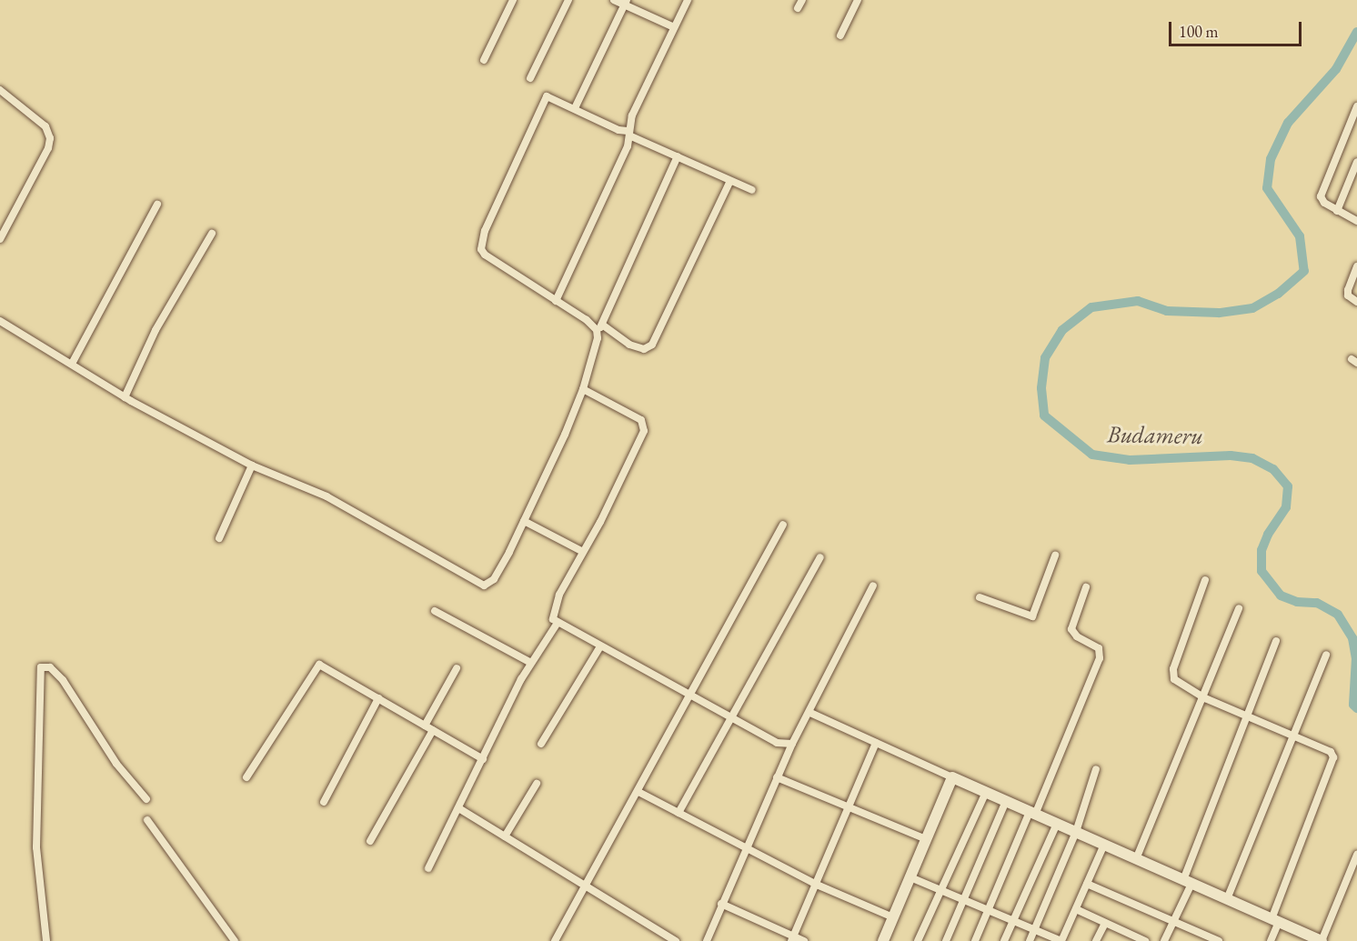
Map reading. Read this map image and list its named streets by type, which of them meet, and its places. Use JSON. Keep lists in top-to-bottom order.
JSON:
{
  "water": ["Budameru"],
  "scale_bar": "100 m"
}
